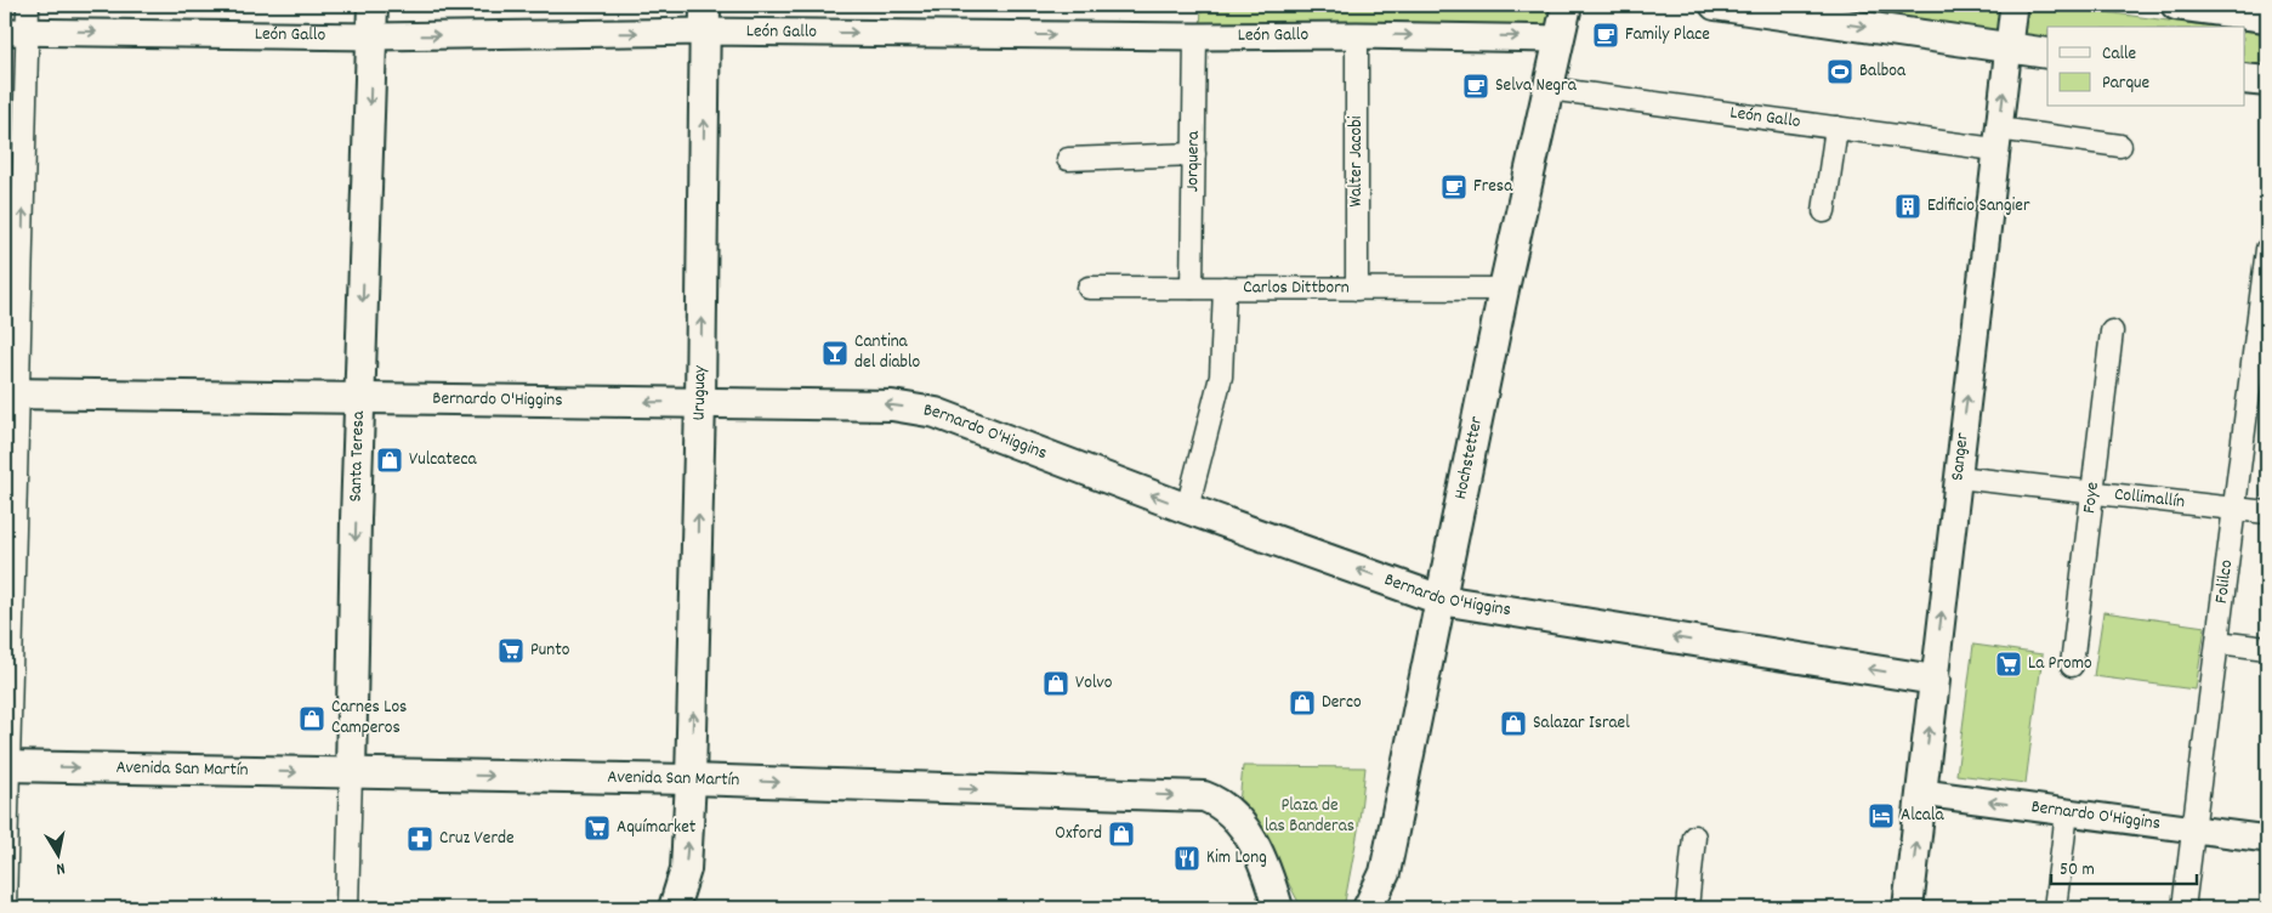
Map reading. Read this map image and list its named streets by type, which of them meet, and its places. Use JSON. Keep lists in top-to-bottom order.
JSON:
{
  "streets": {
    "main road": [
      "Uruguay",
      "Bernardo O'Higgins",
      "Santa Teresa",
      "Sanger",
      "Hochstetter",
      "Avenida San Martín"
    ],
    "street": [
      "León Gallo",
      "Jorquera",
      "Walter Jacobi",
      "Carlos Dittborn",
      "Foye",
      "Collimallín",
      "Folilco"
    ]
  },
  "crossings": [
    ["León Gallo", "Jorquera"],
    ["León Gallo", "Walter Jacobi"],
    ["León Gallo", "Uruguay"],
    ["León Gallo", "Santa Teresa"],
    ["León Gallo", "Sanger"],
    ["León Gallo", "Hochstetter"],
    ["Jorquera", "Carlos Dittborn"],
    ["Walter Jacobi", "Carlos Dittborn"],
    ["Carlos Dittborn", "Hochstetter"],
    ["Uruguay", "Bernardo O'Higgins"],
    ["Uruguay", "Avenida San Martín"],
    ["Bernardo O'Higgins", "Santa Teresa"],
    ["Bernardo O'Higgins", "Sanger"],
    ["Bernardo O'Higgins", "Hochstetter"],
    ["Bernardo O'Higgins", "Folilco"],
    ["Santa Teresa", "Avenida San Martín"],
    ["Sanger", "Collimallín"],
    ["Foye", "Collimallín"],
    ["Collimallín", "Folilco"]
  ],
  "one_way": [
    "León Gallo",
    "Uruguay",
    "Bernardo O'Higgins",
    "Santa Teresa",
    "Sanger",
    "Avenida San Martín"
  ],
  "parks": ["Plaza de las Banderas"],
  "places": {
    "cafe": ["Family Place", "Selva Negra", "Fresa"],
    "sports": ["Balboa"],
    "building": ["Edificio Sangier"],
    "bar": ["Cantina del diablo"],
    "shop": [
      "Vulcateca",
      "Volvo",
      "Derco",
      "Carnes Los Camperos",
      "Salazar Israel",
      "Oxford"
    ],
    "supermarket": ["Punto", "La Promo", "Aquímarket"],
    "hotel": ["Alcala"],
    "pharmacy": ["Cruz Verde"],
    "restaurant": ["Kim Long"]
  },
  "legend": ["Calle", "Parque"],
  "scale_bar": "50 m",
  "north": "bottom"
}
